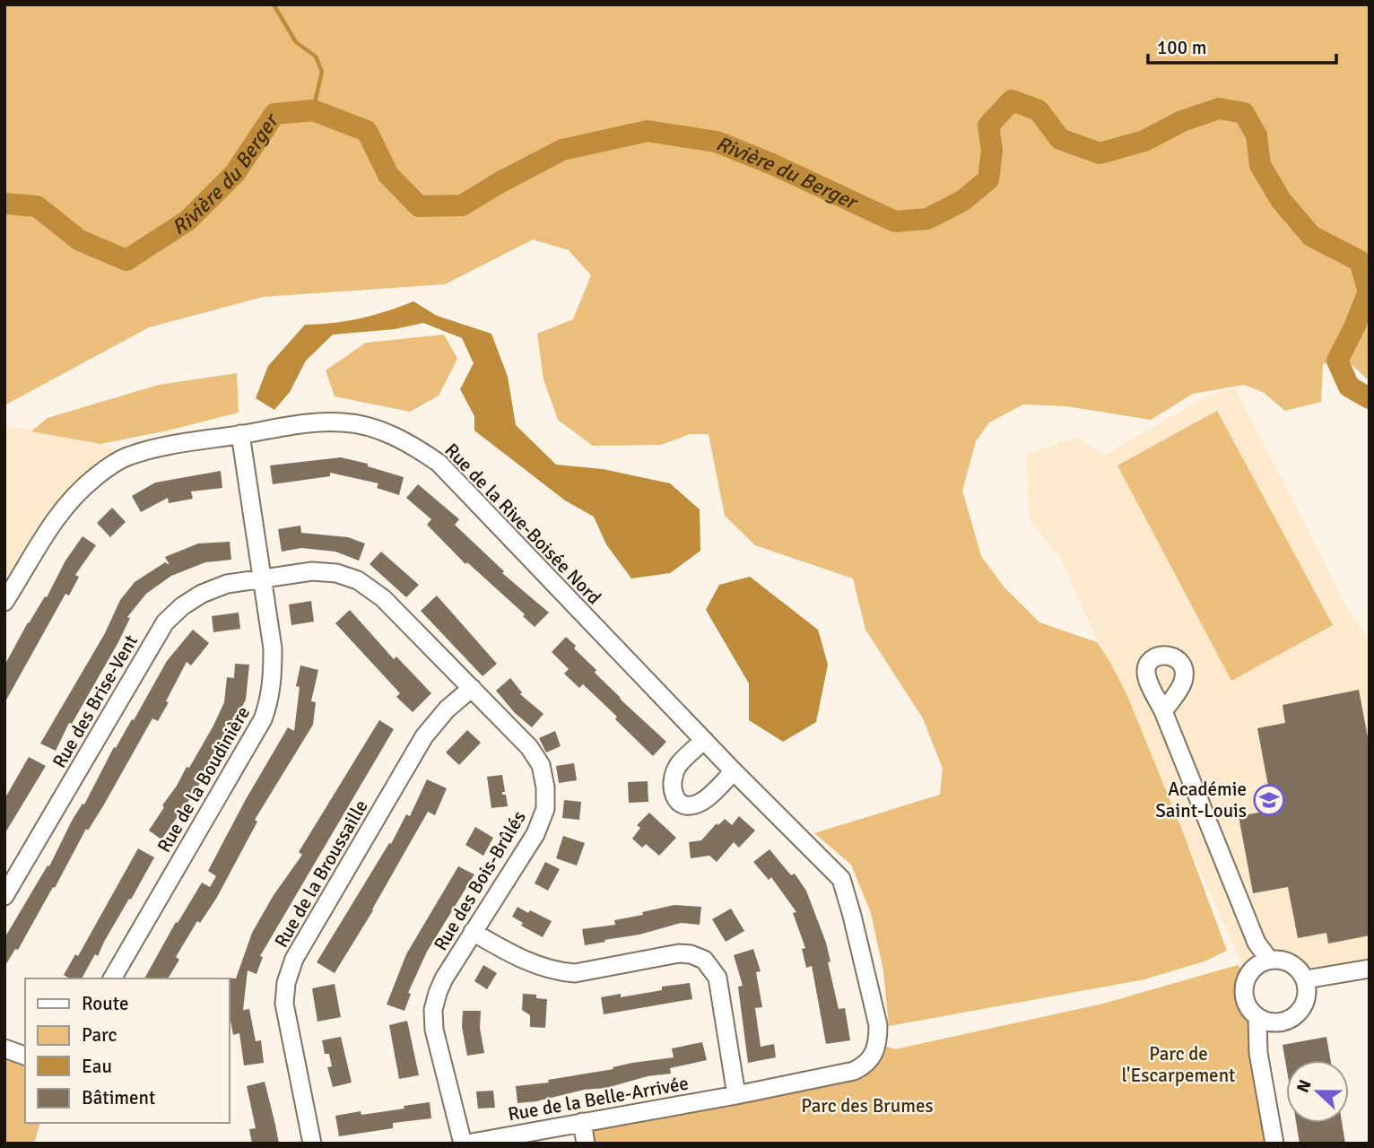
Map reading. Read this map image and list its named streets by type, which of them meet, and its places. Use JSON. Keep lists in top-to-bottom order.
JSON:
{
  "streets": {
    "street": [
      "Rue de la Rive-Boisée Nord",
      "Rue des Brise-Vent",
      "Rue de la Boudinière",
      "Rue de la Broussaille",
      "Rue des Bois-Brûlés",
      "Rue de la Belle-Arrivée"
    ]
  },
  "crossings": [
    ["Rue de la Rive-Boisée Nord", "Rue de la Boudinière"],
    ["Rue de la Rive-Boisée Nord", "Rue de la Belle-Arrivée"],
    ["Rue des Brise-Vent", "Rue de la Boudinière"],
    ["Rue des Brise-Vent", "Rue des Bois-Brûlés"],
    ["Rue de la Boudinière", "Rue des Bois-Brûlés"],
    ["Rue de la Broussaille", "Rue des Bois-Brûlés"],
    ["Rue des Bois-Brûlés", "Rue de la Belle-Arrivée"]
  ],
  "water": ["Rivière du Berger"],
  "parks": ["Parc de l'Escarpement", "Parc des Brumes"],
  "places": {
    "school or university": ["Académie Saint-Louis"]
  },
  "legend": [
    "Route",
    "Parc",
    "Eau",
    "Bâtiment"
  ],
  "scale_bar": "100 m",
  "north": "left"
}
